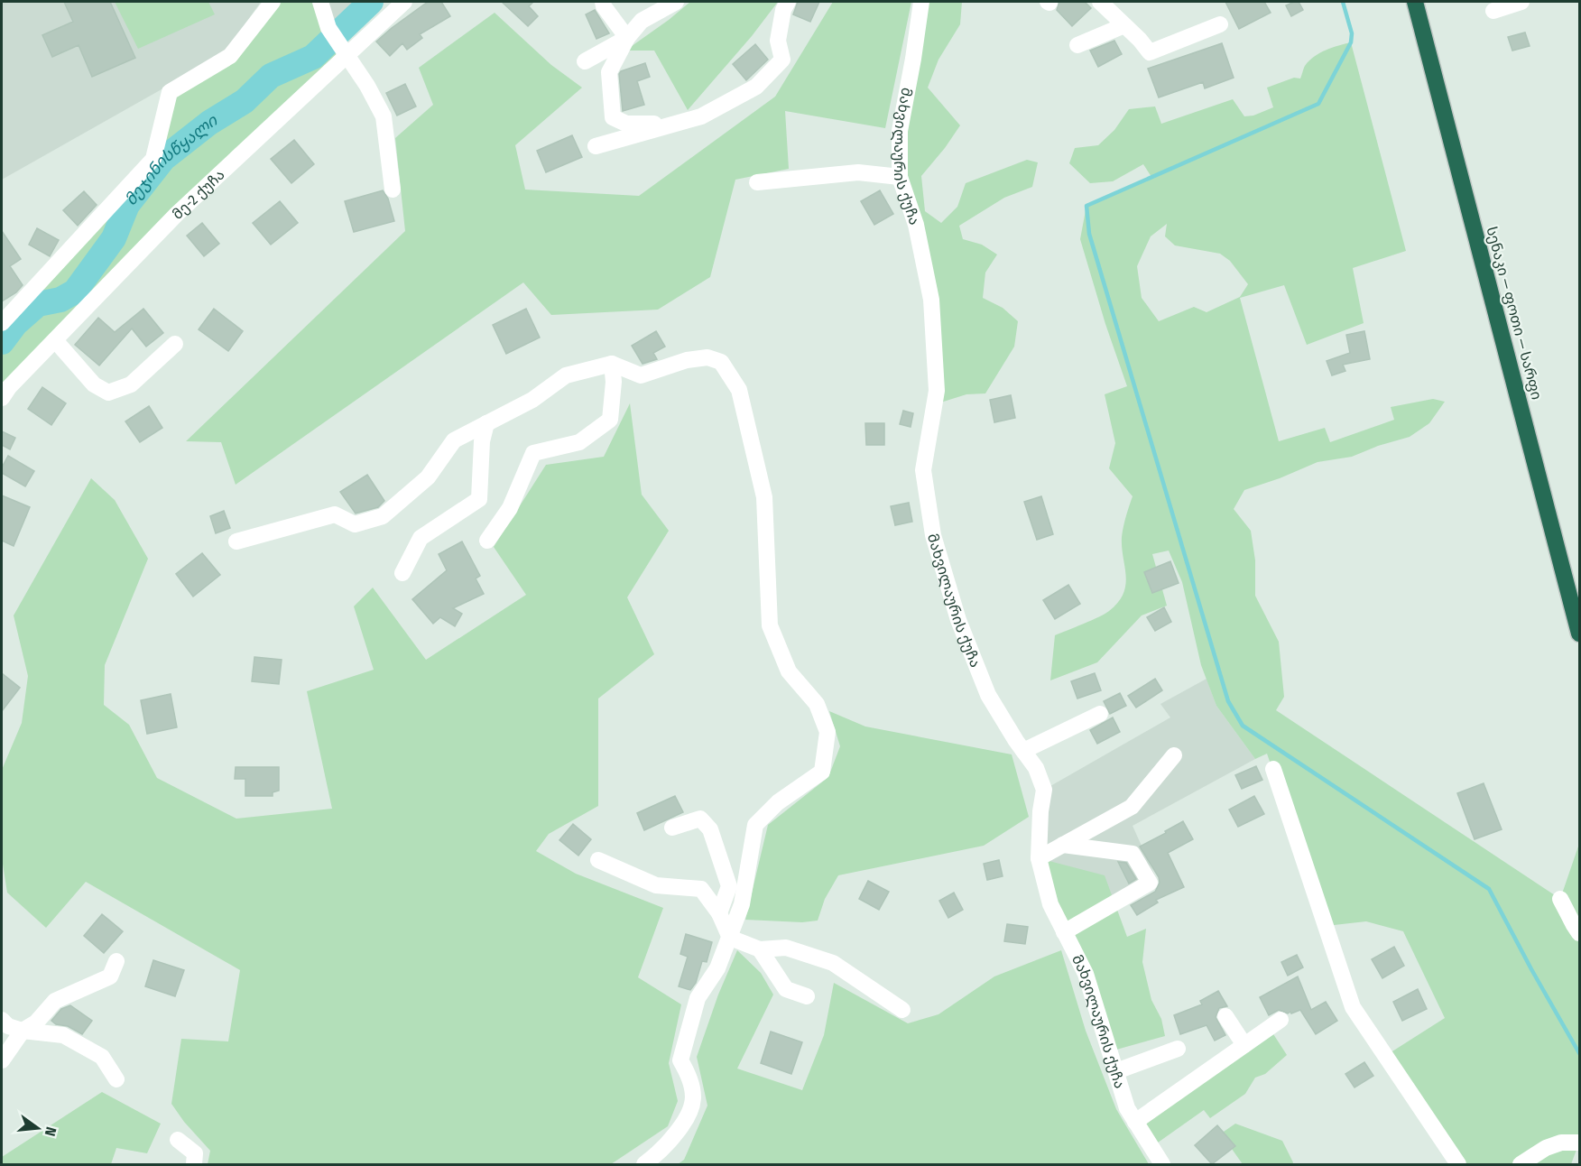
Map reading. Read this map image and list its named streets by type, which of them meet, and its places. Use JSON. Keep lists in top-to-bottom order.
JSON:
{
  "streets": {
    "highway": ["სენაკი — ფოთი — სარფი"],
    "street": ["მახვილაურის ქუჩა", "მე-2 ქუჩა"]
  },
  "water": ["მეჯინისწყალი"],
  "north": "right"
}
